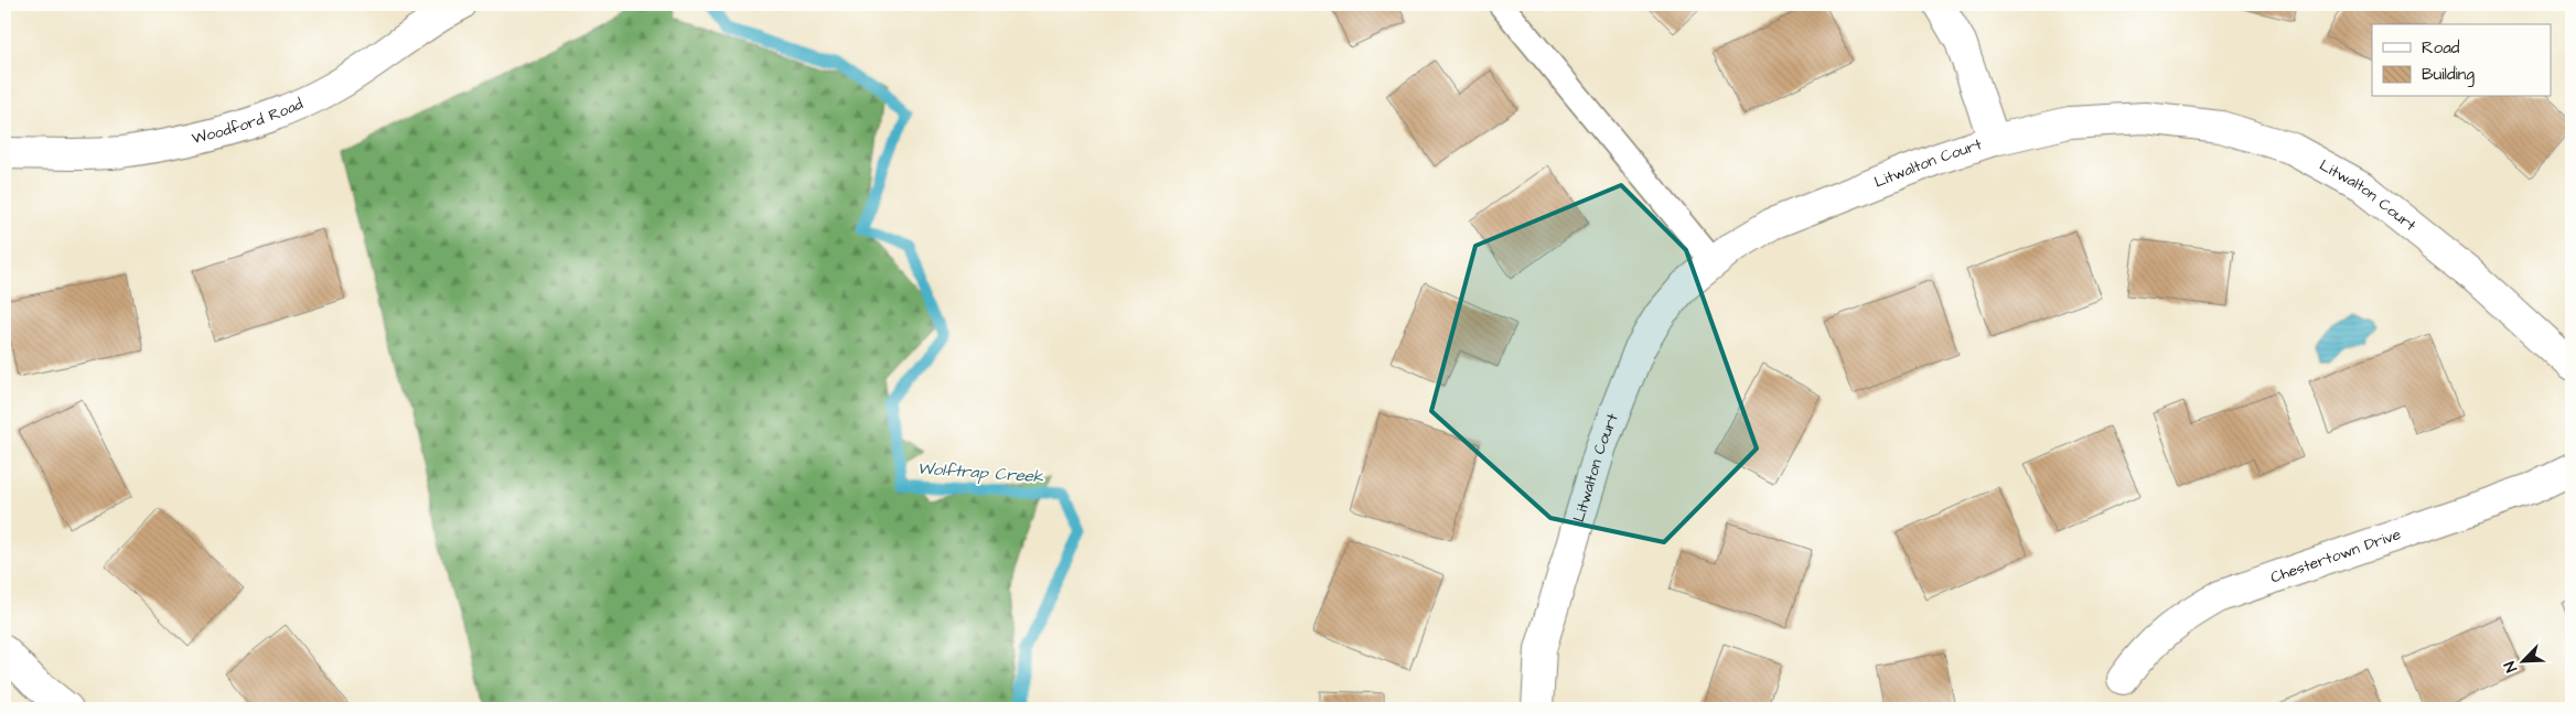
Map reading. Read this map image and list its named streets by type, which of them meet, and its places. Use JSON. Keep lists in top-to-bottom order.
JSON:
{
  "streets": {
    "street": ["Woodford Road", "Litwalton Court", "Chestertown Drive"]
  },
  "water": ["Wolftrap Creek"],
  "legend": ["Road", "Building"],
  "north": "bottom left"
}
